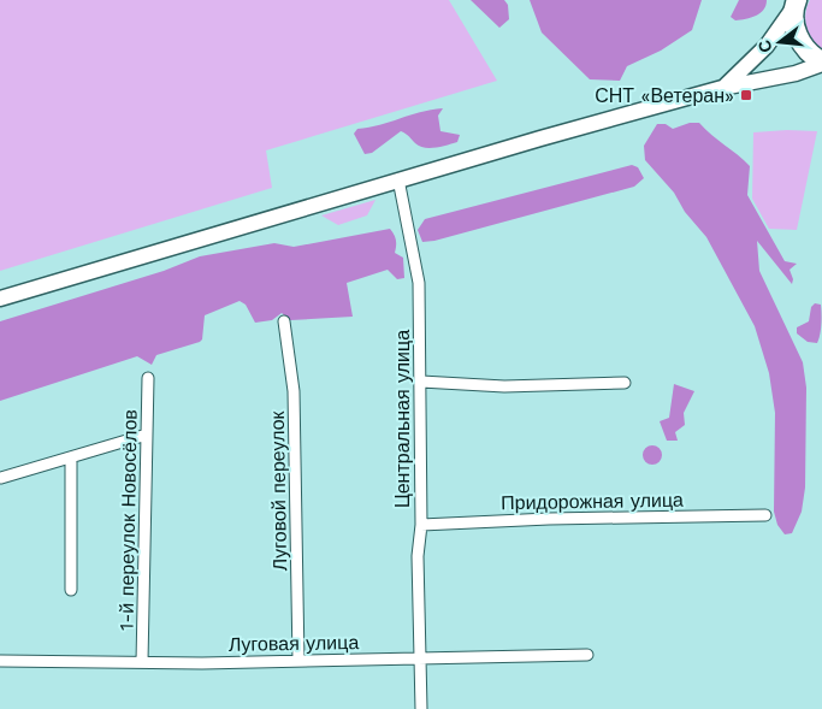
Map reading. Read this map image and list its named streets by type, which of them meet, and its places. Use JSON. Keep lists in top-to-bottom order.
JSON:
{
  "streets": {
    "street": [
      "Центральная улица",
      "Луговой переулок",
      "Придорожная улица",
      "1-й переулок Новосёлов",
      "Луговая улица"
    ]
  },
  "crossings": [
    ["Центральная улица", "Придорожная улица"],
    ["Центральная улица", "Луговая улица"],
    ["Луговой переулок", "Луговая улица"],
    ["1-й переулок Новосёлов", "Луговая улица"]
  ],
  "places": {
    "transit": ["СНТ «Ветеран»"]
  },
  "north": "left"
}
